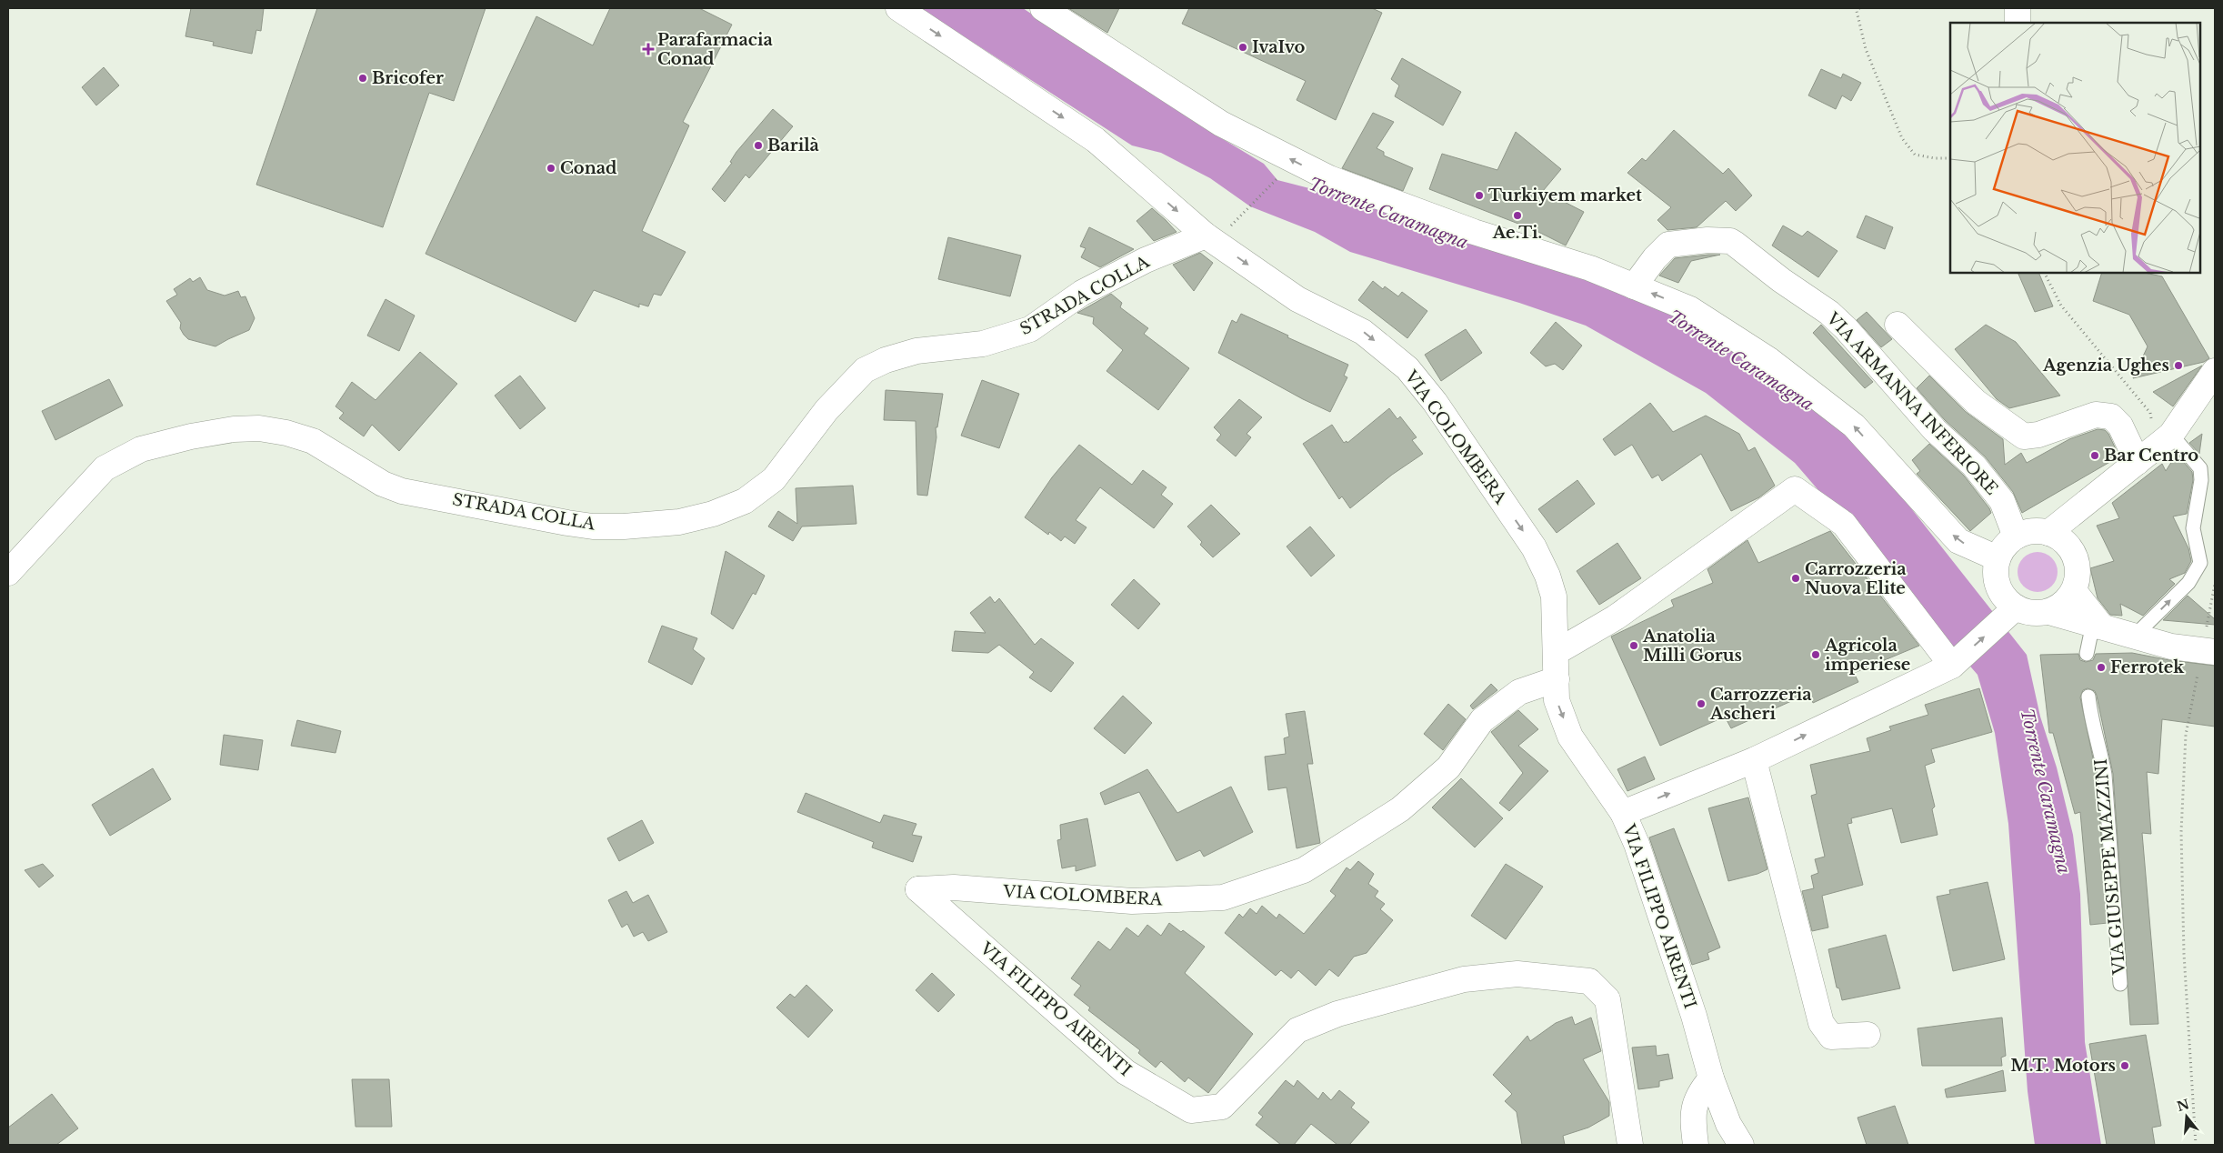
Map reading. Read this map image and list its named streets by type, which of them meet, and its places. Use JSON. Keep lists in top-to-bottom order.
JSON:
{
  "streets": {
    "street": [
      "STRADA COLLA",
      "VIA ARMANNA INFERIORE",
      "VIA COLOMBERA",
      "VIA FILIPPO AIRENTI"
    ],
    "lane": ["VIA GIUSEPPE MAZZINI"]
  },
  "crossings": [
    ["STRADA COLLA", "VIA COLOMBERA"],
    ["VIA ARMANNA INFERIORE", "VIA FILIPPO AIRENTI"],
    ["VIA COLOMBERA", "VIA FILIPPO AIRENTI"]
  ],
  "one_way": ["VIA COLOMBERA"],
  "water": ["Torrente Caramagna"],
  "places": {
    "other": [
      "IvaIvo",
      "Bricofer",
      "Barilà",
      "Conad",
      "Turkiyem market",
      "Ae.Ti.",
      "Agenzia Ughes",
      "Bar Centro",
      "Carrozzeria Nuova Elite",
      "Anatolia Milli Gorus",
      "Agricola imperiese",
      "Ferrotek",
      "Carrozzeria Ascheri",
      "M.T. Motors"
    ],
    "health": ["Parafarmacia Conad"]
  },
  "north": "top"
}
